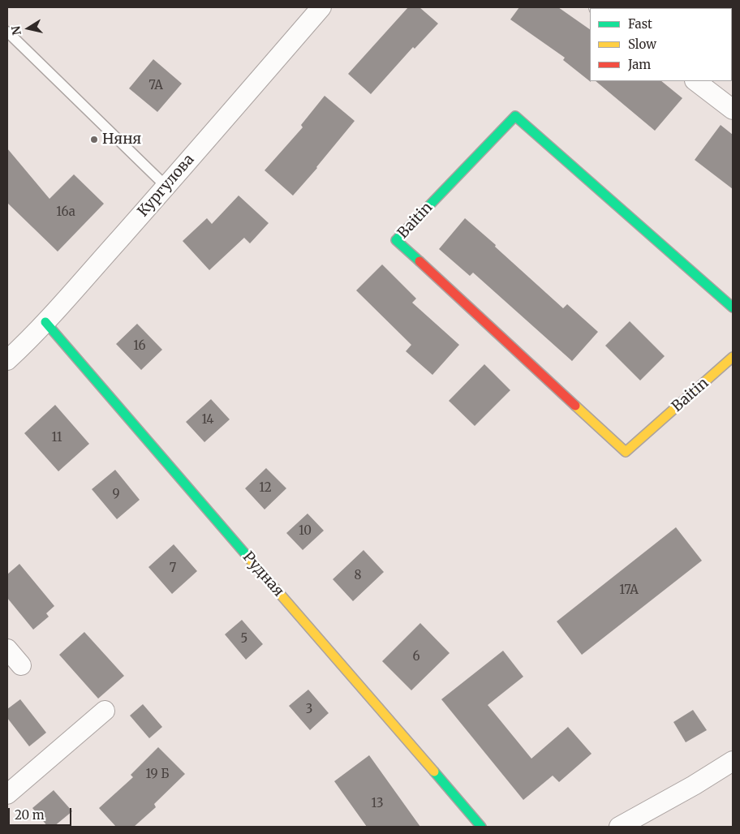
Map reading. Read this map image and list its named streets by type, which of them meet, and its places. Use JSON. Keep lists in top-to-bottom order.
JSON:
{
  "streets": {
    "street": ["Кургулова", "Baitin", "Рудная"]
  },
  "crossings": [
    ["Кургулова", "Рудная"]
  ],
  "places": ["Няня"],
  "house_numbers": [
    "7А",
    "16а",
    "16",
    "14",
    "11",
    "12",
    "9",
    "10",
    "7",
    "8",
    "17А",
    "5",
    "6",
    "3",
    "19 Б",
    "13"
  ],
  "legend": ["Fast", "Slow", "Jam"],
  "scale_bar": "20 m",
  "north": "left"
}
